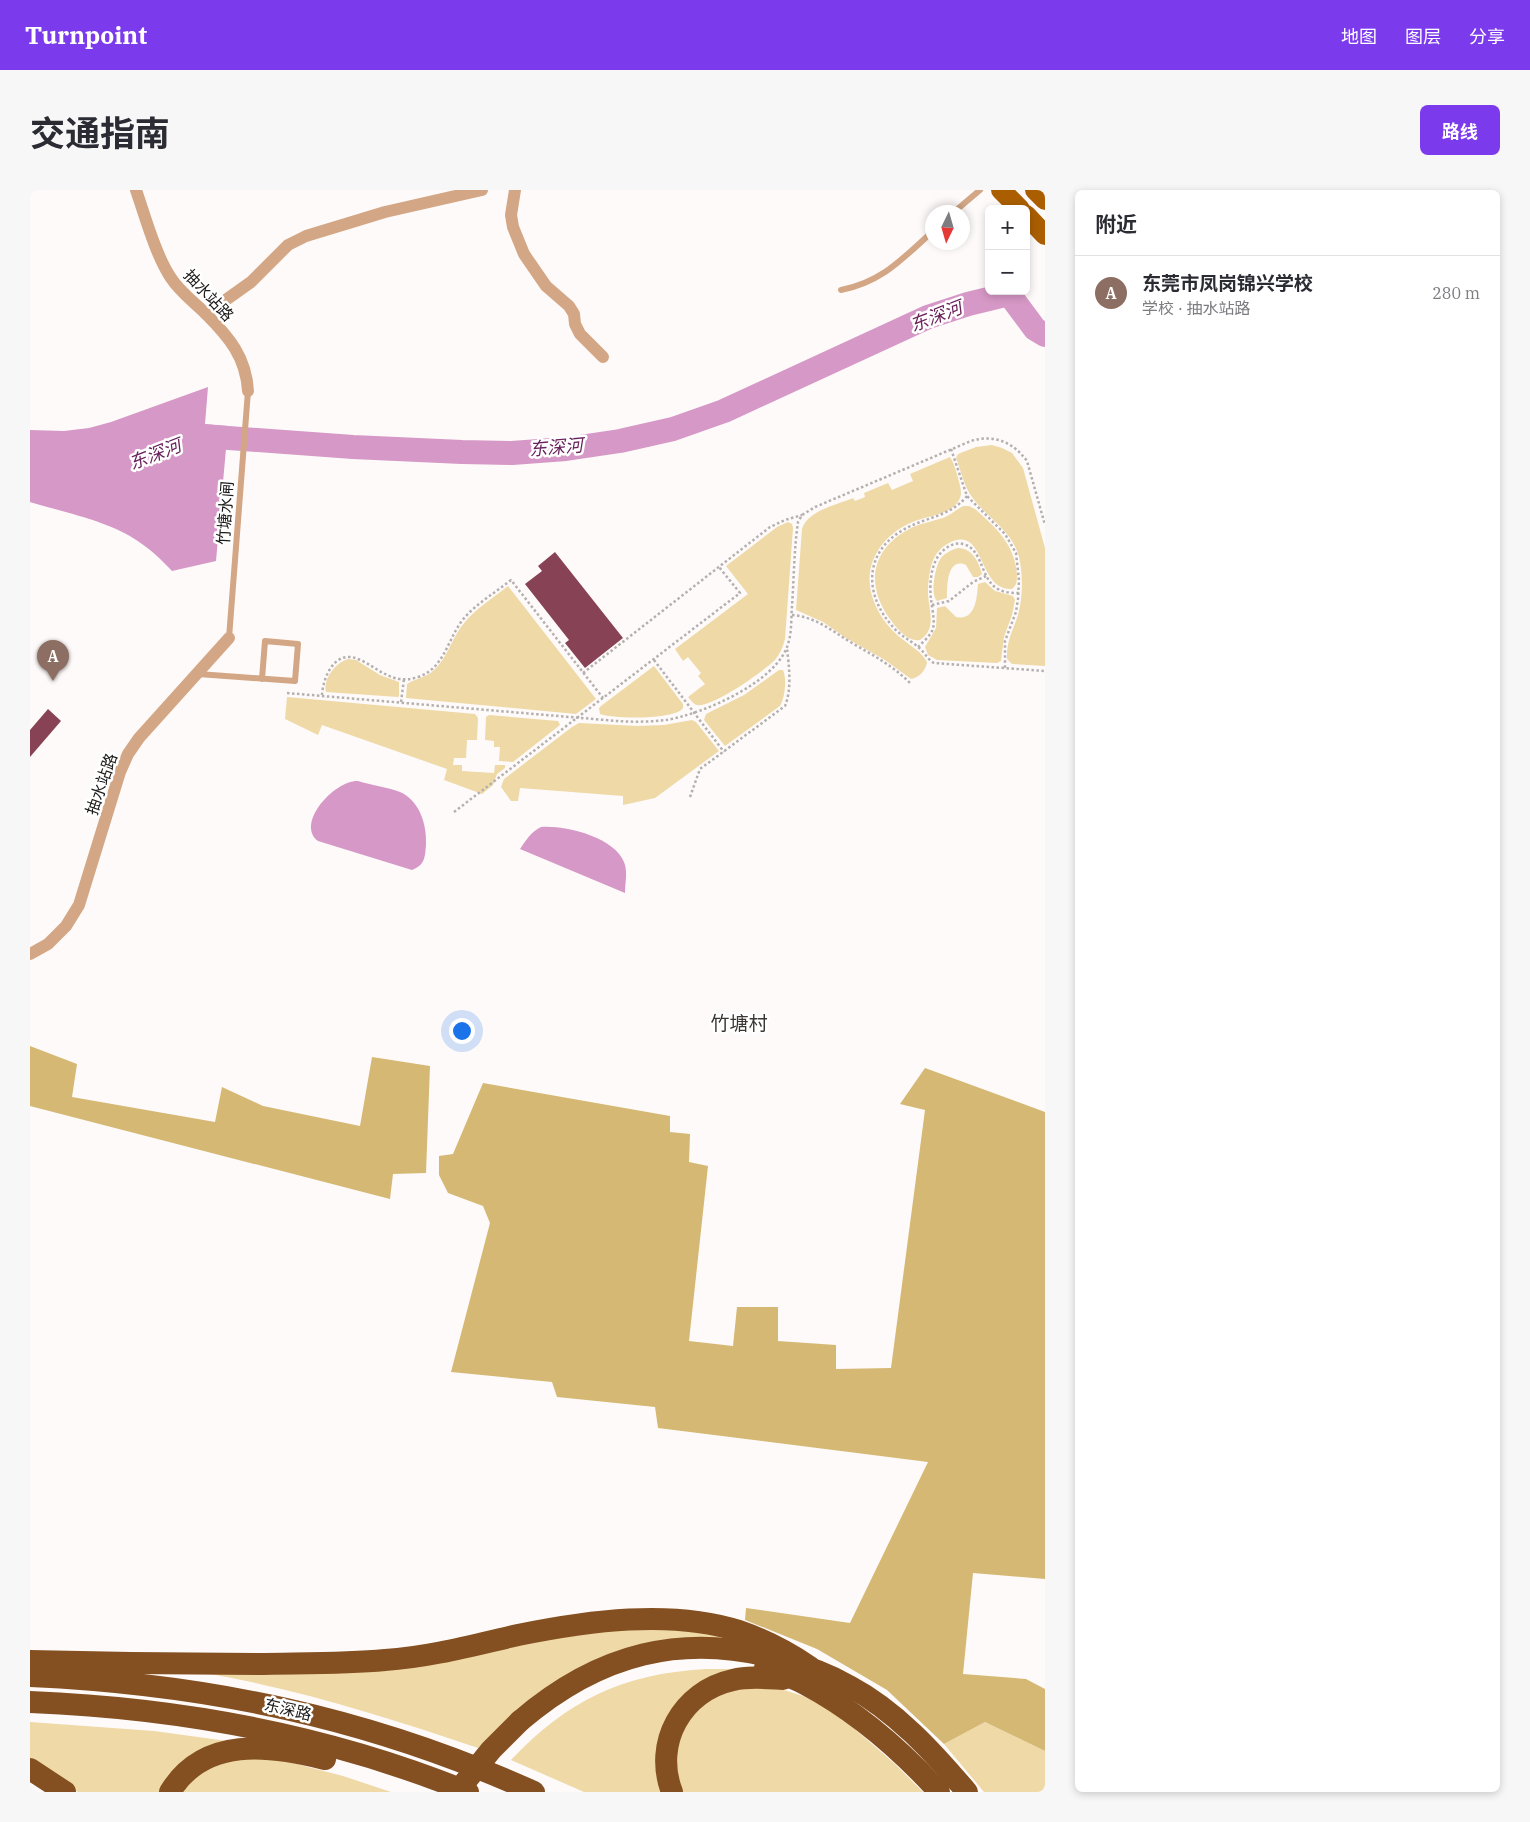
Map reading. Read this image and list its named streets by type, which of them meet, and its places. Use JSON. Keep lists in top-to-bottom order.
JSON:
{
  "streets": {
    "highway": ["东深路"],
    "street": ["抽水站路"],
    "lane": ["竹塘水闸"]
  },
  "crossings": [
    ["抽水站路", "竹塘水闸"]
  ],
  "districts": ["竹塘村"],
  "water": ["东深河"],
  "north": "bottom",
  "page": {
    "header": "Turnpoint",
    "nav": ["地图", "图层", "分享"],
    "title": "交通指南",
    "buttons": "路线",
    "heading": "附近",
    "map_buttons": ["+", "−"],
    "list": [
      {
        "mark": "A",
        "name": "东莞市凤岗锦兴学校",
        "note": "学校 · 抽水站路",
        "value": "280 m"
      }
    ],
    "pins": "A"
  }
}
